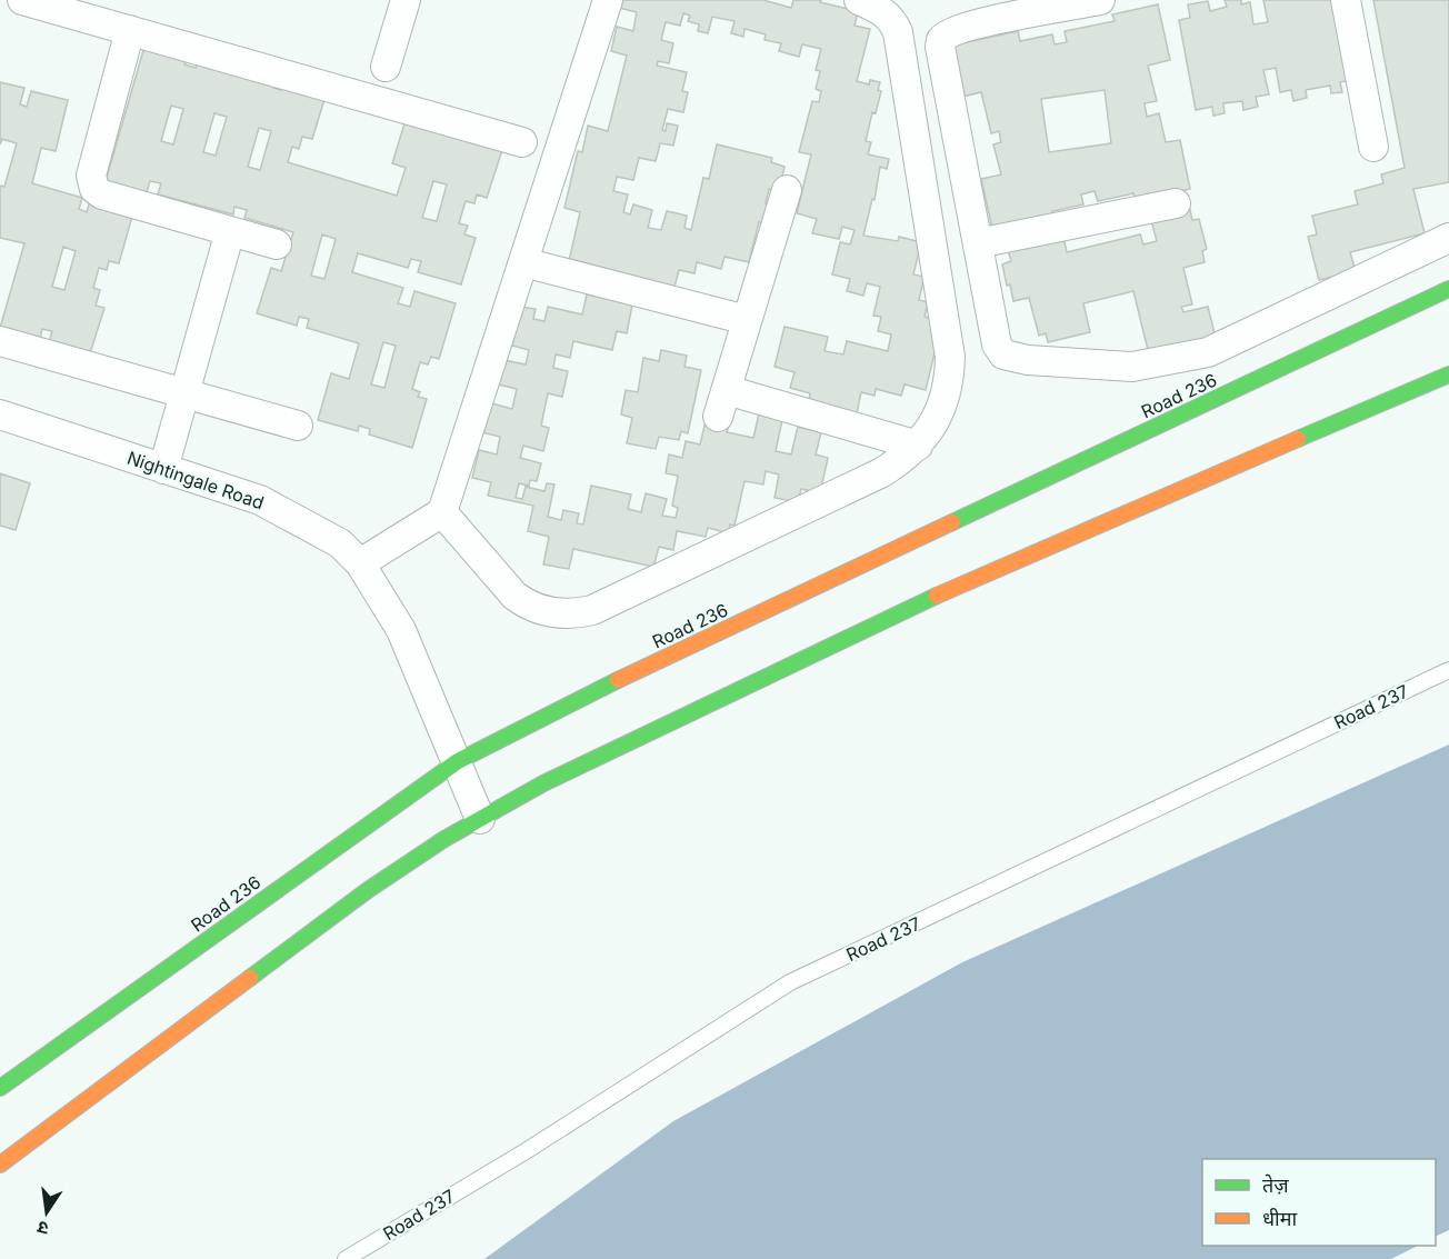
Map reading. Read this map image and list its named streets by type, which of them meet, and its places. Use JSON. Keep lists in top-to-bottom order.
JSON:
{
  "streets": {
    "street": ["Road 236", "Nightingale Road"],
    "lane": ["Road 237"]
  },
  "crossings": [
    ["Road 236", "Nightingale Road"]
  ],
  "legend": ["तेज़", "धीमा"],
  "north": "bottom"
}
